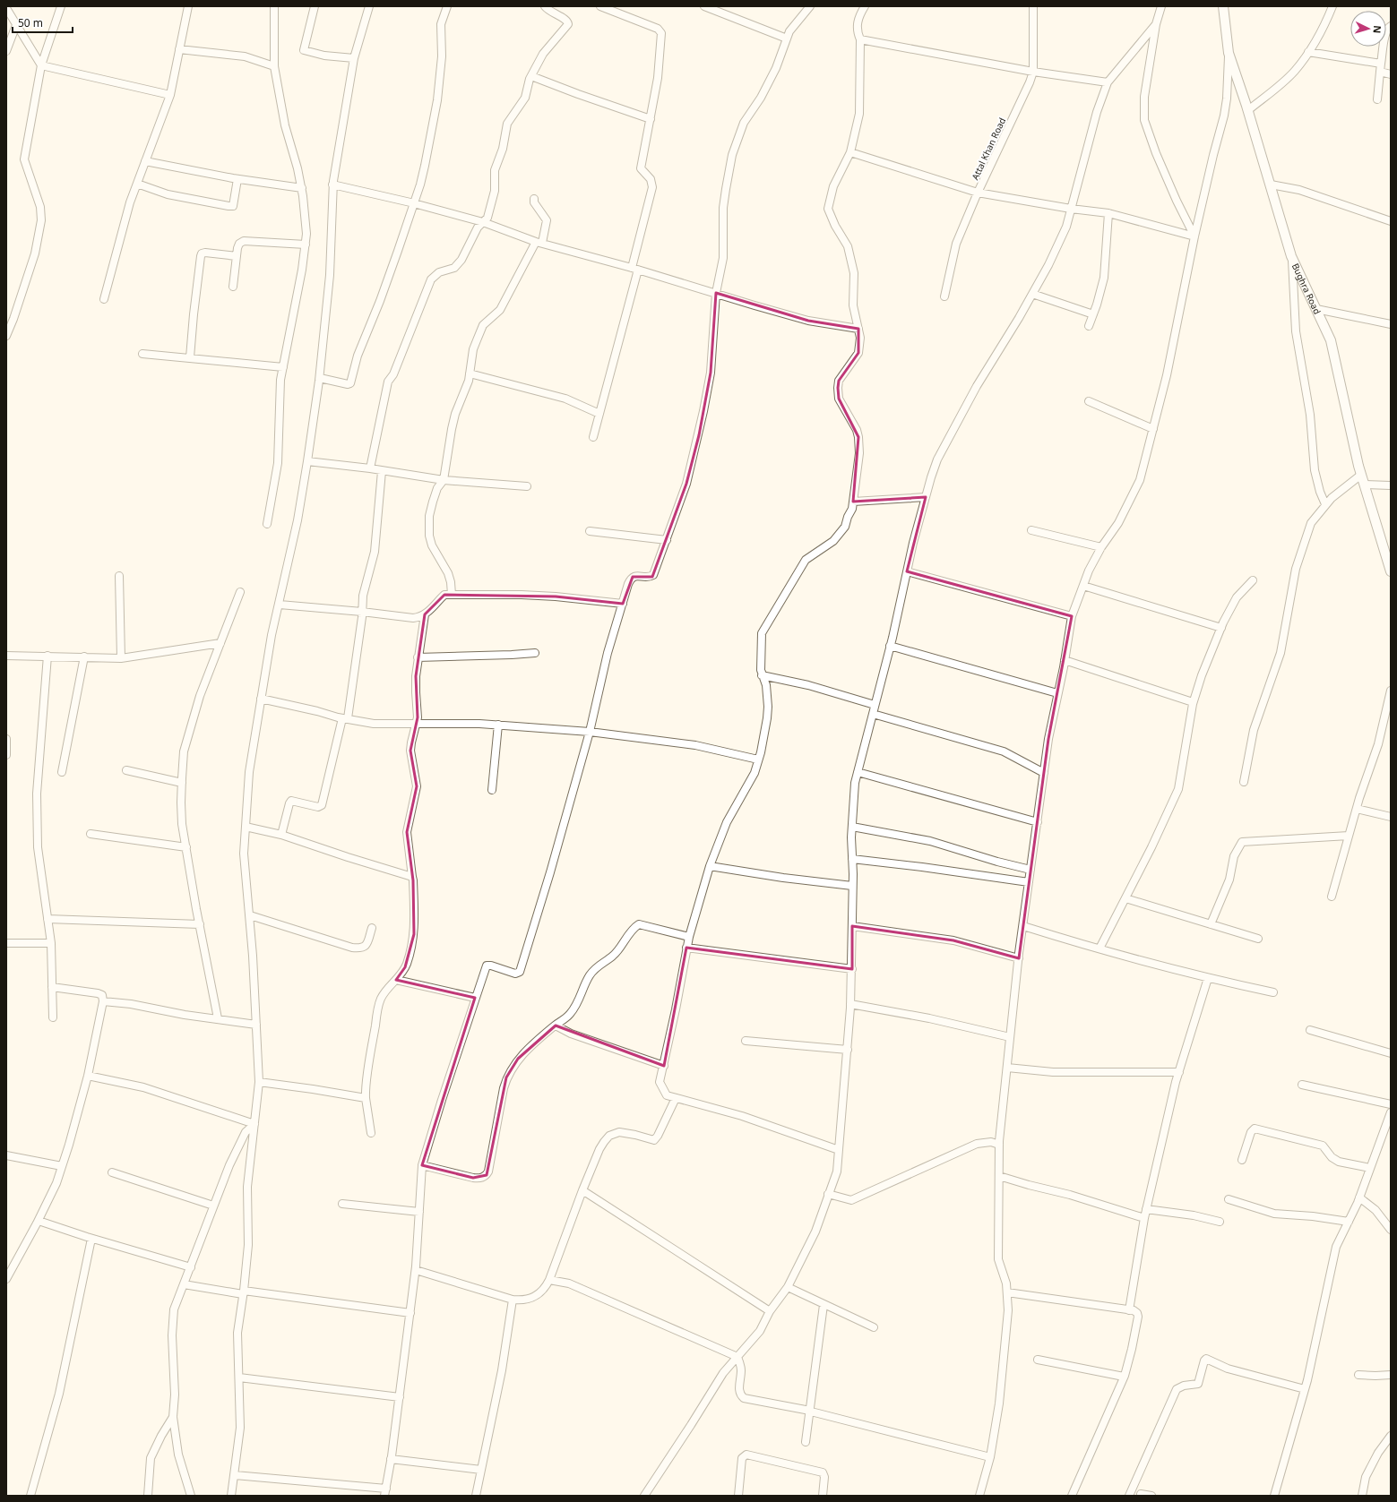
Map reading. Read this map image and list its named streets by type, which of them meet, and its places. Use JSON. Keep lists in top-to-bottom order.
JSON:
{
  "streets": {
    "street": ["Attal Khan Road", "Bughra Road"]
  },
  "scale_bar": "50 m",
  "north": "right"
}
